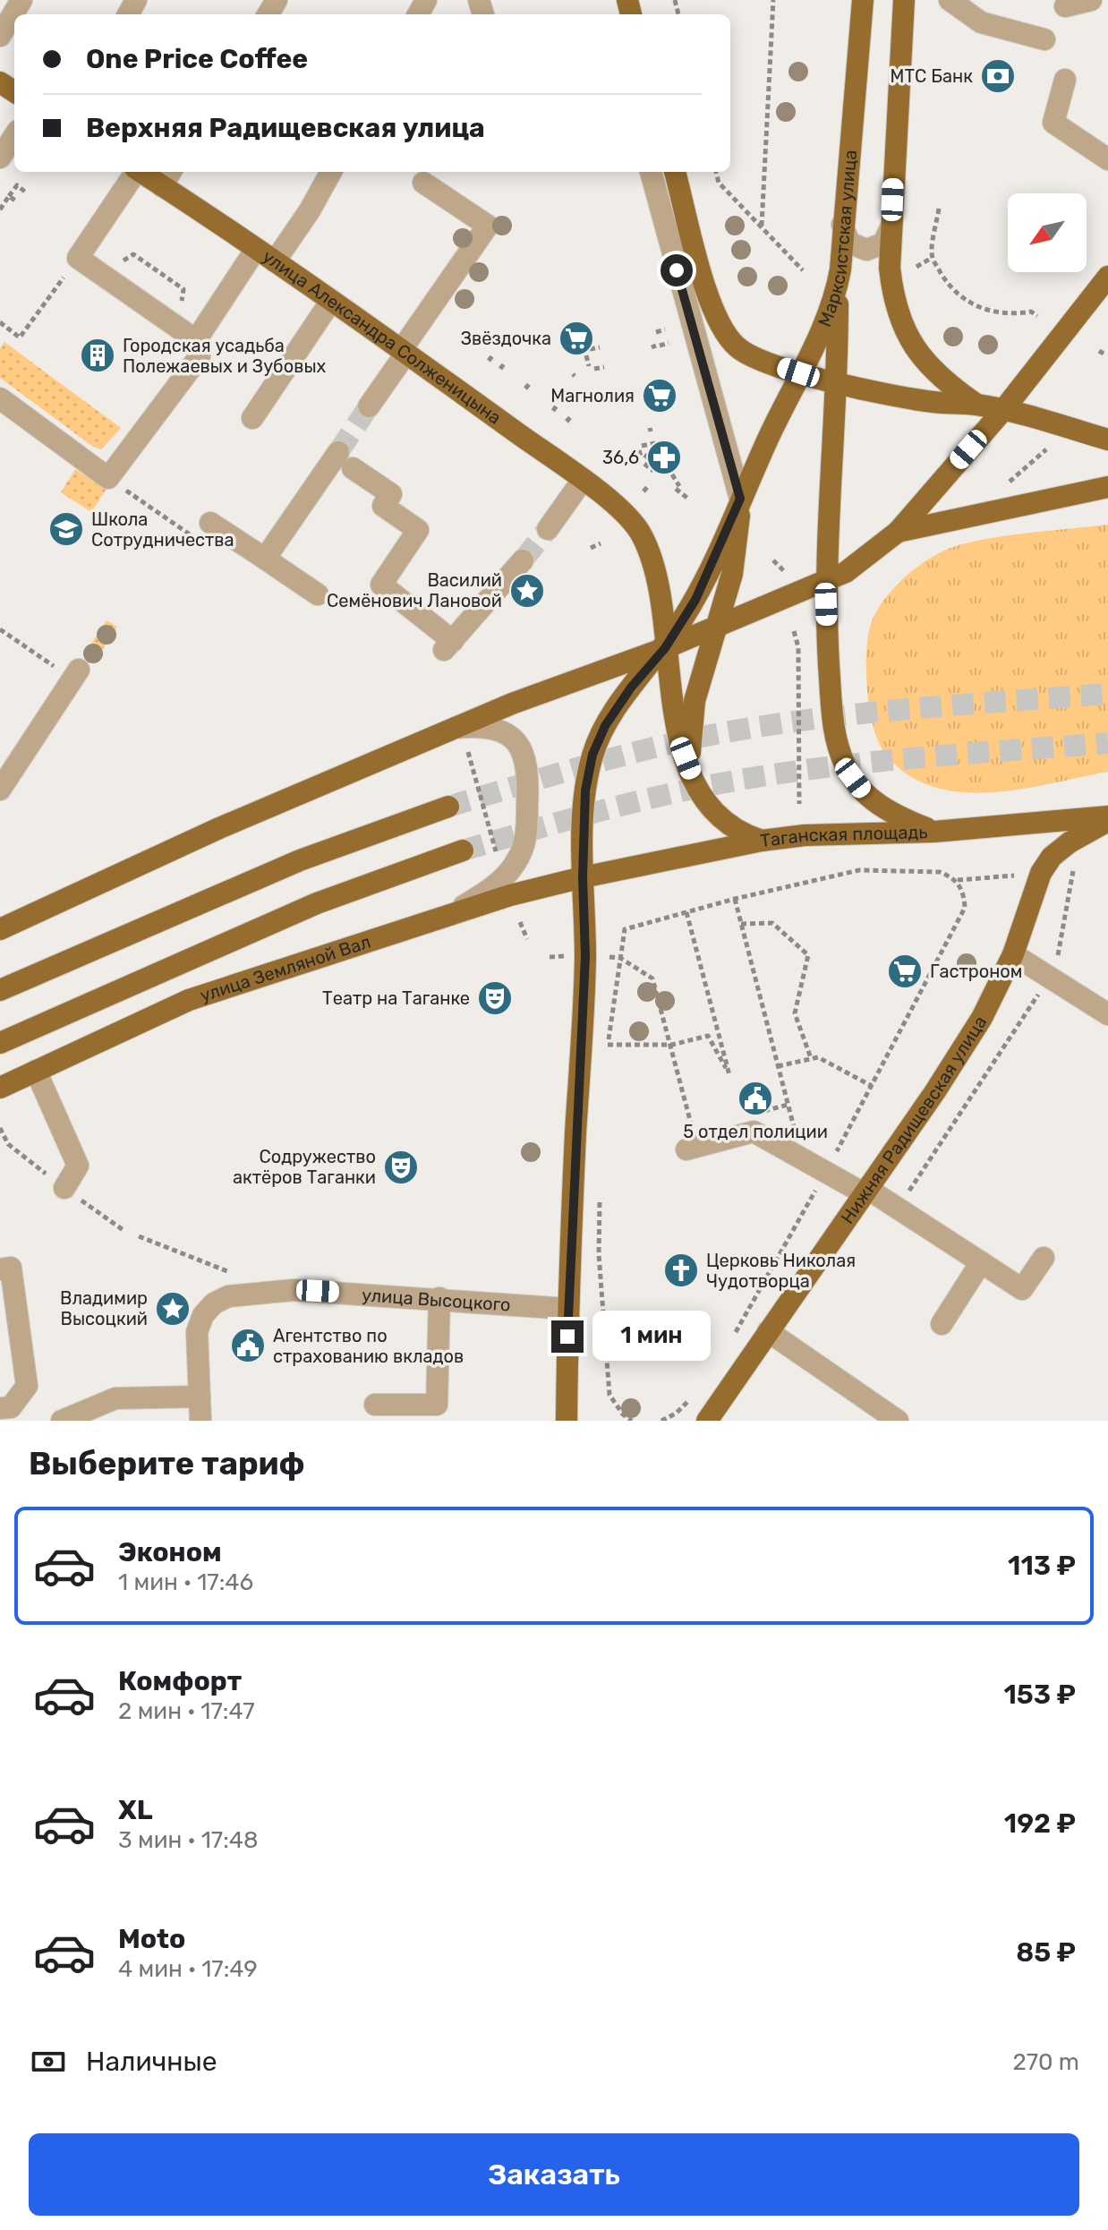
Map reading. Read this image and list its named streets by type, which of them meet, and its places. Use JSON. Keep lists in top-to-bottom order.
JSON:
{
  "streets": {
    "main road": [
      "Марксистская улица",
      "улица Александра Солженицына",
      "Таганская площадь",
      "улица Земляной Вал",
      "Нижняя Радищевская улица"
    ],
    "street": ["улица Высоцкого"]
  },
  "crossings": [
    ["Марксистская улица", "улица Александра Солженицына"],
    ["Марксистская улица", "Таганская площадь"],
    ["Марксистская улица", "улица Земляной Вал"],
    ["Марксистская улица", "улица Высоцкого"],
    ["улица Александра Солженицына", "Таганская площадь"],
    ["Таганская площадь", "улица Земляной Вал"],
    ["Таганская площадь", "Нижняя Радищевская улица"]
  ],
  "places": {
    "bank": ["МТС Банк"],
    "supermarket": ["Звёздочка", "Магнолия", "Гастроном"],
    "building": ["Городская усадьба Полежаевых и Зубовых"],
    "pharmacy": ["36,6"],
    "school or university": ["Школа Сотрудничества"],
    "place": ["Василий Семёнович Лановой", "Владимир Высоцкий"],
    "theatre": ["Театр на Таганке", "Содружество актёров Таганки"],
    "public building": ["5 отдел полиции", "Агентство по страхованию вкладов"],
    "church": ["Церковь Николая Чудотворца"]
  },
  "north": "bottom left",
  "page": {
    "banner": ["One Price Coffee", "Верхняя Радищевская улица"],
    "bubble": "1 мин",
    "heading": "Выберите тариф",
    "list": [
      {
        "name": "Эконом",
        "note": "1 мин · 17:46",
        "value": "113 ₽"
      },
      {
        "name": "Комфорт",
        "note": "2 мин · 17:47",
        "value": "153 ₽"
      },
      {
        "name": "XL",
        "note": "3 мин · 17:48",
        "value": "192 ₽"
      },
      {
        "name": "Moto",
        "note": "4 мин · 17:49",
        "value": "85 ₽"
      }
    ],
    "pay": ["Наличные", "270 m"],
    "buttons": "Заказать"
  }
}
